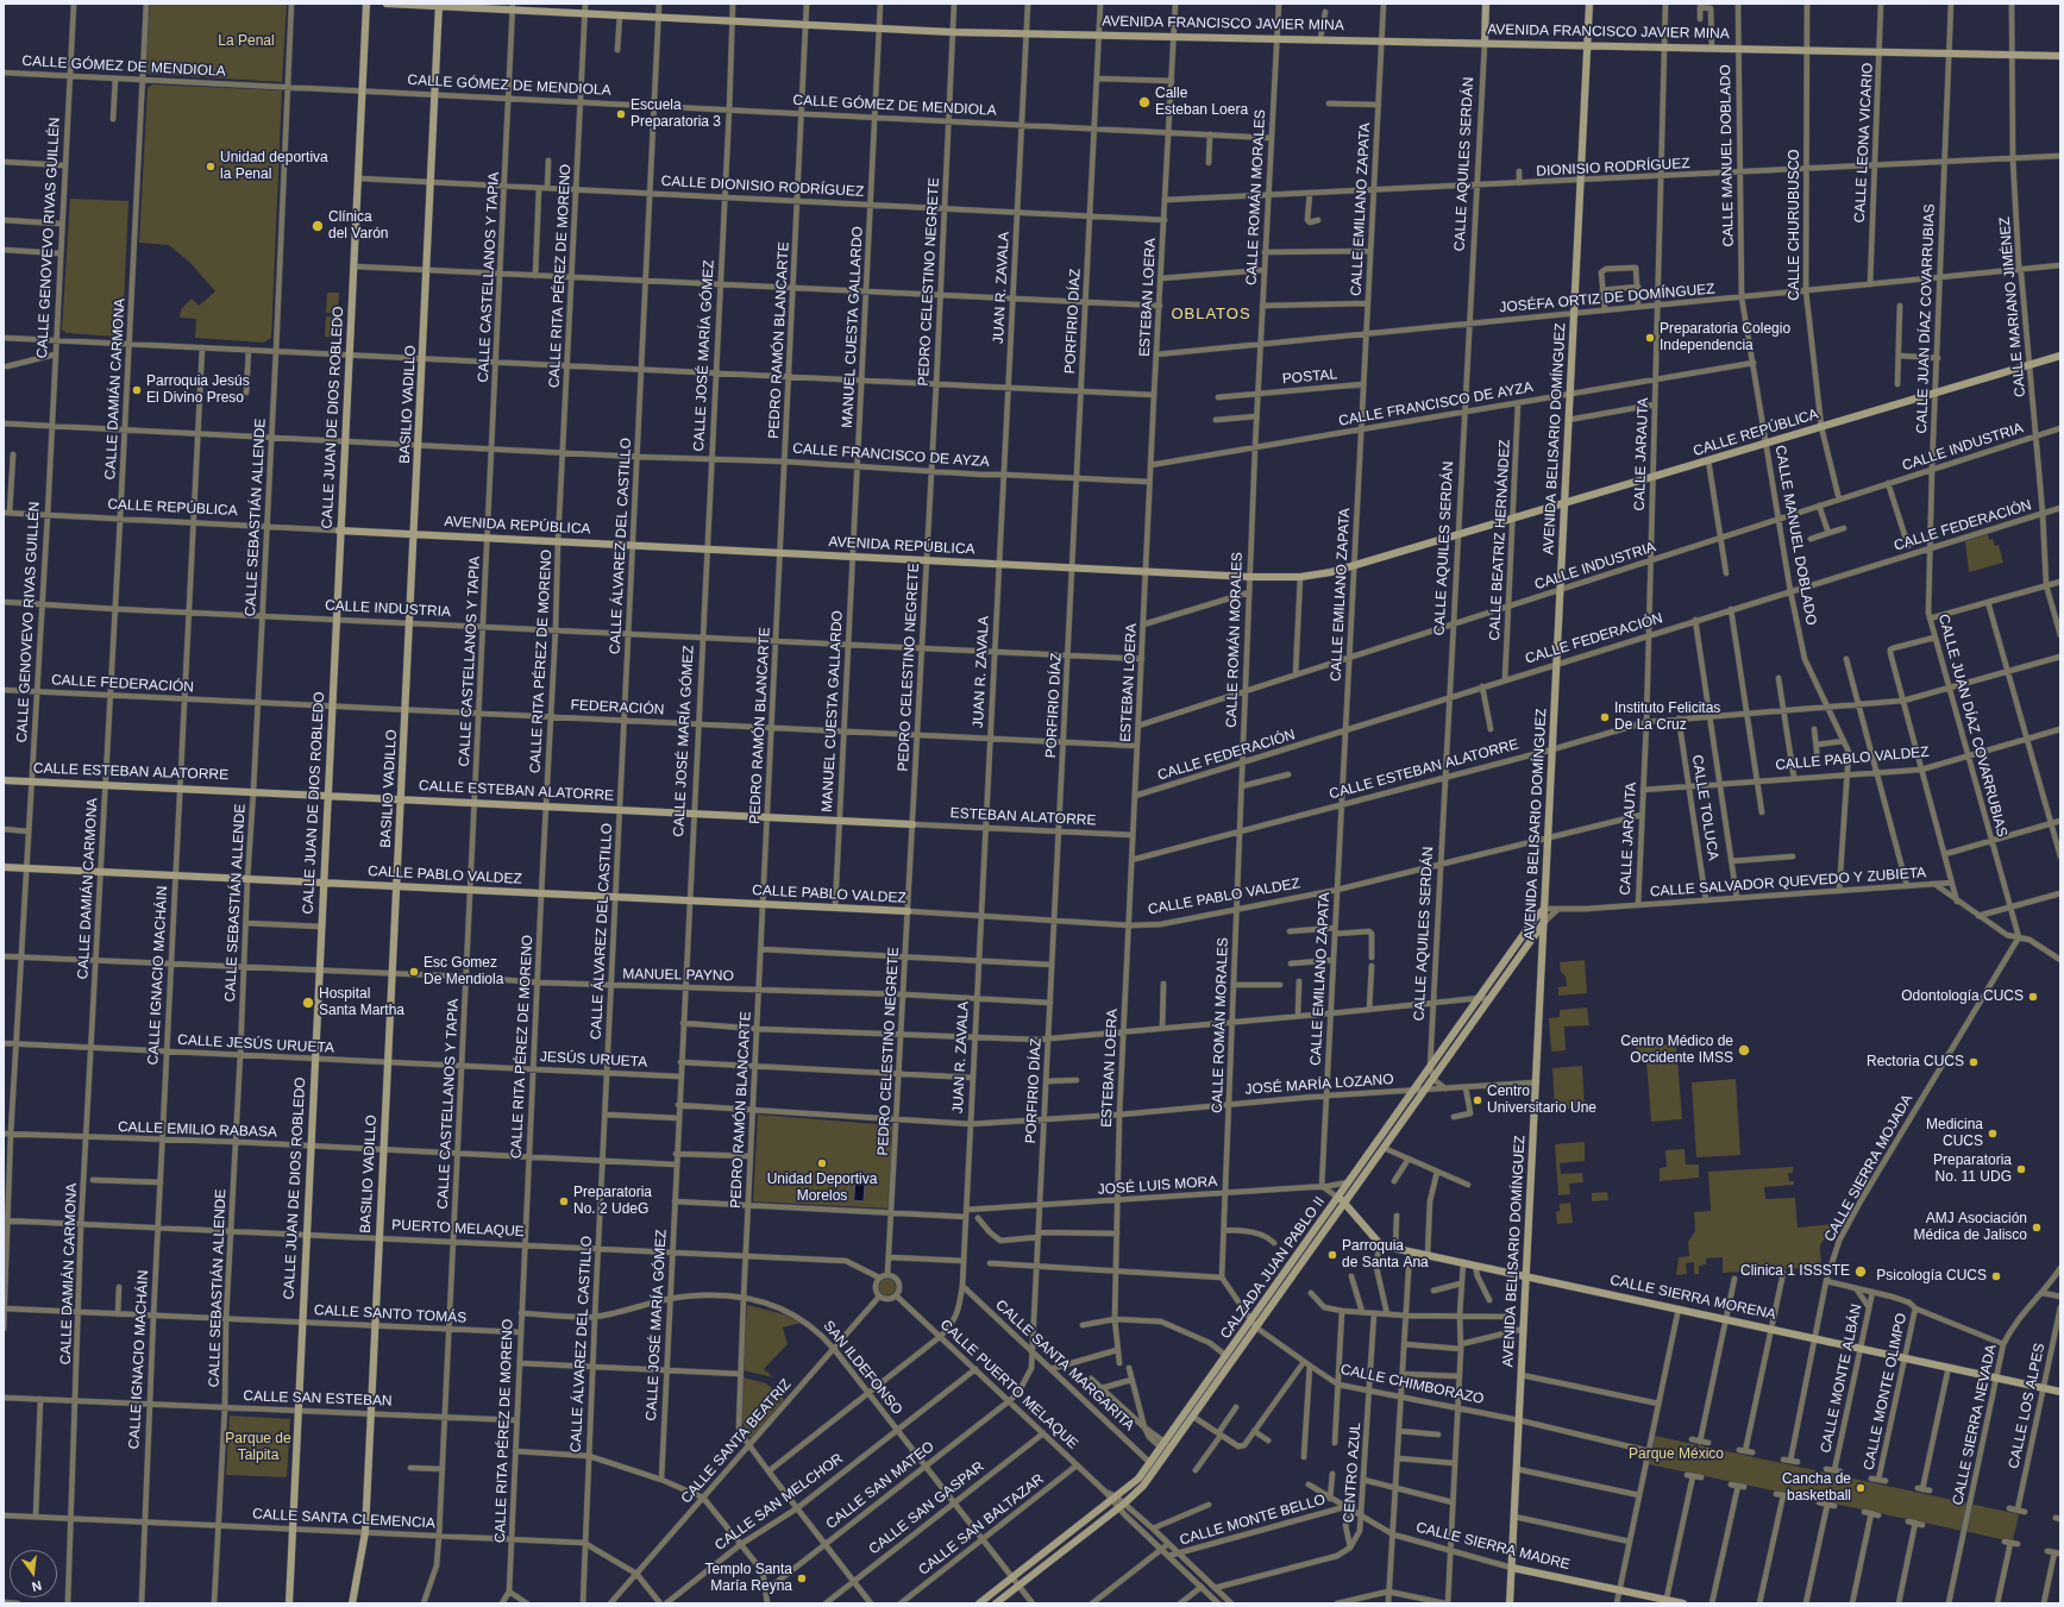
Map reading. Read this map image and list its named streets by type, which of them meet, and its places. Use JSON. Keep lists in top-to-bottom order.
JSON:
{
  "streets": {
    "street": [
      "AVENIDA FRANCISCO JAVIER MINA",
      "CALLE GÓMEZ DE MENDIOLA",
      "CALLE LEONA VICARIO",
      "CALLE MANUEL DOBLADO",
      "CALLE AQUILES SERDÁN",
      "DIONISIO RODRÍGUEZ",
      "CALLE DIONISIO RODRÍGUEZ",
      "CALLE ROMÁN MORALES",
      "CALLE EMILIANO ZAPATA",
      "CALLE CHURUBUSCO",
      "CALLE GENOVEVO RIVAS GUILLÉN",
      "CALLE RITA PÉREZ DE MORENO",
      "CALLE CASTELLANOS Y TAPIA",
      "PEDRO CELESTINO NEGRETE",
      "JUAN R. ZAVALA",
      "ESTEBAN LOERA",
      "JOSÉFA ORTIZ DE DOMÍNGUEZ",
      "CALLE MARIANO JIMÉNEZ",
      "CALLE JUAN DÍAZ COVARRUBIAS",
      "PORFIRIO DÍAZ",
      "MANUEL CUESTA GALLARDO",
      "PEDRO RAMÓN BLANCARTE",
      "CALLE JOSÉ MARÍA GÓMEZ",
      "POSTAL",
      "CALLE DAMIÁN CARMONA",
      "BASILIO VADILLO",
      "CALLE FRANCISCO DE AYZA",
      "CALLE JUAN DE DIOS ROBLEDO",
      "CALLE REPÚBLICA",
      "AVENIDA BELISARIO DOMÍNGUEZ",
      "CALLE INDUSTRIA",
      "CALLE JARAUTA",
      "CALLE SEBASTIÁN ALLENDE",
      "AVENIDA REPÚBLICA",
      "CALLE FEDERACIÓN",
      "CALLE BEATRIZ HERNÁNDEZ",
      "CALLE ÁLVAREZ DEL CASTILLO",
      "FEDERACIÓN",
      "CALLE PABLO VALDEZ",
      "CALLE ESTEBAN ALATORRE",
      "CALLE TOLUCA",
      "ESTEBAN ALATORRE",
      "CALLE SALVADOR QUEVEDO Y ZUBIETA",
      "CALLE IGNACIO MACHÁIN",
      "MANUEL PAYNO",
      "CALLE JESÚS URUETA",
      "JESÚS URUETA",
      "JOSÉ MARÍA LOZANO",
      "CALLE EMILIO RABASA",
      "CALLE SIERRA MOJADA",
      "JOSÉ LUIS MORA",
      "PUERTO MELAQUE",
      "CALZADA JUAN PABLO II",
      "CALLE SIERRA MORENA",
      "CALLE SANTO TOMÁS",
      "CALLE SANTA MARGARITA",
      "SAN ILDEFONSO",
      "CALLE MONTE ALBÁN",
      "CALLE PUERTO MELAQUE",
      "CALLE CHIMBORAZO",
      "CALLE MONTE OLIMPO",
      "CALLE SAN ESTEBAN",
      "CALLE LOS ALPES",
      "CALLE SIERRA NEVADA",
      "CALLE SANTA BEATRIZ",
      "CENTRO AZUL",
      "CALLE SAN MATEO",
      "CALLE SAN MELCHOR",
      "CALLE SAN GASPAR",
      "CALLE SANTA CLEMENCIA",
      "CALLE MONTE BELLO",
      "CALLE SAN BALTAZAR",
      "CALLE SIERRA MADRE"
    ]
  },
  "crossings": [
    ["AVENIDA FRANCISCO JAVIER MINA", "CALLE LEONA VICARIO"],
    ["AVENIDA FRANCISCO JAVIER MINA", "CALLE MANUEL DOBLADO"],
    ["AVENIDA FRANCISCO JAVIER MINA", "CALLE AQUILES SERDÁN"],
    ["AVENIDA FRANCISCO JAVIER MINA", "CALLE ROMÁN MORALES"],
    ["AVENIDA FRANCISCO JAVIER MINA", "CALLE EMILIANO ZAPATA"],
    ["AVENIDA FRANCISCO JAVIER MINA", "CALLE CHURUBUSCO"],
    ["AVENIDA FRANCISCO JAVIER MINA", "CALLE RITA PÉREZ DE MORENO"],
    ["AVENIDA FRANCISCO JAVIER MINA", "CALLE CASTELLANOS Y TAPIA"],
    ["AVENIDA FRANCISCO JAVIER MINA", "PEDRO CELESTINO NEGRETE"],
    ["AVENIDA FRANCISCO JAVIER MINA", "JUAN R. ZAVALA"],
    ["AVENIDA FRANCISCO JAVIER MINA", "ESTEBAN LOERA"],
    ["AVENIDA FRANCISCO JAVIER MINA", "CALLE MARIANO JIMÉNEZ"],
    ["AVENIDA FRANCISCO JAVIER MINA", "CALLE JUAN DÍAZ COVARRUBIAS"],
    ["AVENIDA FRANCISCO JAVIER MINA", "PORFIRIO DÍAZ"],
    ["AVENIDA FRANCISCO JAVIER MINA", "MANUEL CUESTA GALLARDO"],
    ["AVENIDA FRANCISCO JAVIER MINA", "PEDRO RAMÓN BLANCARTE"],
    ["AVENIDA FRANCISCO JAVIER MINA", "CALLE JOSÉ MARÍA GÓMEZ"],
    ["AVENIDA FRANCISCO JAVIER MINA", "BASILIO VADILLO"],
    ["AVENIDA FRANCISCO JAVIER MINA", "AVENIDA BELISARIO DOMÍNGUEZ"],
    ["AVENIDA FRANCISCO JAVIER MINA", "CALLE JARAUTA"],
    ["AVENIDA FRANCISCO JAVIER MINA", "CALLE ÁLVAREZ DEL CASTILLO"],
    ["CALLE GÓMEZ DE MENDIOLA", "CALLE ROMÁN MORALES"],
    ["CALLE GÓMEZ DE MENDIOLA", "CALLE GENOVEVO RIVAS GUILLÉN"],
    ["CALLE GÓMEZ DE MENDIOLA", "CALLE RITA PÉREZ DE MORENO"],
    ["CALLE GÓMEZ DE MENDIOLA", "CALLE CASTELLANOS Y TAPIA"],
    ["CALLE GÓMEZ DE MENDIOLA", "PEDRO CELESTINO NEGRETE"],
    ["CALLE GÓMEZ DE MENDIOLA", "JUAN R. ZAVALA"],
    ["CALLE GÓMEZ DE MENDIOLA", "ESTEBAN LOERA"],
    ["CALLE GÓMEZ DE MENDIOLA", "PORFIRIO DÍAZ"],
    ["CALLE GÓMEZ DE MENDIOLA", "MANUEL CUESTA GALLARDO"],
    ["CALLE GÓMEZ DE MENDIOLA", "PEDRO RAMÓN BLANCARTE"],
    ["CALLE GÓMEZ DE MENDIOLA", "CALLE JOSÉ MARÍA GÓMEZ"],
    ["CALLE GÓMEZ DE MENDIOLA", "CALLE DAMIÁN CARMONA"],
    ["CALLE GÓMEZ DE MENDIOLA", "BASILIO VADILLO"],
    ["CALLE GÓMEZ DE MENDIOLA", "CALLE JUAN DE DIOS ROBLEDO"],
    ["CALLE GÓMEZ DE MENDIOLA", "CALLE SEBASTIÁN ALLENDE"],
    ["CALLE GÓMEZ DE MENDIOLA", "CALLE ÁLVAREZ DEL CASTILLO"],
    ["CALLE LEONA VICARIO", "DIONISIO RODRÍGUEZ"],
    ["CALLE LEONA VICARIO", "JOSÉFA ORTIZ DE DOMÍNGUEZ"],
    ["CALLE MANUEL DOBLADO", "DIONISIO RODRÍGUEZ"],
    ["CALLE MANUEL DOBLADO", "JOSÉFA ORTIZ DE DOMÍNGUEZ"],
    ["CALLE MANUEL DOBLADO", "CALLE FRANCISCO DE AYZA"],
    ["CALLE MANUEL DOBLADO", "CALLE REPÚBLICA"],
    ["CALLE MANUEL DOBLADO", "CALLE INDUSTRIA"],
    ["CALLE MANUEL DOBLADO", "CALLE FEDERACIÓN"],
    ["CALLE MANUEL DOBLADO", "CALLE PABLO VALDEZ"],
    ["CALLE MANUEL DOBLADO", "CALLE ESTEBAN ALATORRE"],
    ["CALLE MANUEL DOBLADO", "CALLE SALVADOR QUEVEDO Y ZUBIETA"],
    ["CALLE AQUILES SERDÁN", "DIONISIO RODRÍGUEZ"],
    ["CALLE AQUILES SERDÁN", "JOSÉFA ORTIZ DE DOMÍNGUEZ"],
    ["CALLE AQUILES SERDÁN", "CALLE FRANCISCO DE AYZA"],
    ["CALLE AQUILES SERDÁN", "CALLE REPÚBLICA"],
    ["CALLE AQUILES SERDÁN", "CALLE INDUSTRIA"],
    ["CALLE AQUILES SERDÁN", "AVENIDA REPÚBLICA"],
    ["CALLE AQUILES SERDÁN", "CALLE FEDERACIÓN"],
    ["CALLE AQUILES SERDÁN", "CALLE PABLO VALDEZ"],
    ["CALLE AQUILES SERDÁN", "CALLE ESTEBAN ALATORRE"],
    ["CALLE AQUILES SERDÁN", "CALZADA JUAN PABLO II"],
    ["DIONISIO RODRÍGUEZ", "CALLE ROMÁN MORALES"],
    ["DIONISIO RODRÍGUEZ", "CALLE EMILIANO ZAPATA"],
    ["DIONISIO RODRÍGUEZ", "CALLE CHURUBUSCO"],
    ["DIONISIO RODRÍGUEZ", "ESTEBAN LOERA"],
    ["DIONISIO RODRÍGUEZ", "CALLE MARIANO JIMÉNEZ"],
    ["DIONISIO RODRÍGUEZ", "CALLE JUAN DÍAZ COVARRUBIAS"],
    ["DIONISIO RODRÍGUEZ", "AVENIDA BELISARIO DOMÍNGUEZ"],
    ["DIONISIO RODRÍGUEZ", "CALLE JARAUTA"],
    ["CALLE DIONISIO RODRÍGUEZ", "CALLE RITA PÉREZ DE MORENO"],
    ["CALLE DIONISIO RODRÍGUEZ", "CALLE CASTELLANOS Y TAPIA"],
    ["CALLE DIONISIO RODRÍGUEZ", "PEDRO CELESTINO NEGRETE"],
    ["CALLE DIONISIO RODRÍGUEZ", "JUAN R. ZAVALA"],
    ["CALLE DIONISIO RODRÍGUEZ", "ESTEBAN LOERA"],
    ["CALLE DIONISIO RODRÍGUEZ", "PORFIRIO DÍAZ"],
    ["CALLE DIONISIO RODRÍGUEZ", "MANUEL CUESTA GALLARDO"],
    ["CALLE DIONISIO RODRÍGUEZ", "PEDRO RAMÓN BLANCARTE"],
    ["CALLE DIONISIO RODRÍGUEZ", "CALLE JOSÉ MARÍA GÓMEZ"],
    ["CALLE DIONISIO RODRÍGUEZ", "BASILIO VADILLO"],
    ["CALLE DIONISIO RODRÍGUEZ", "CALLE JUAN DE DIOS ROBLEDO"],
    ["CALLE DIONISIO RODRÍGUEZ", "CALLE ÁLVAREZ DEL CASTILLO"],
    ["CALLE ROMÁN MORALES", "JOSÉFA ORTIZ DE DOMÍNGUEZ"],
    ["CALLE ROMÁN MORALES", "POSTAL"],
    ["CALLE ROMÁN MORALES", "CALLE FRANCISCO DE AYZA"],
    ["CALLE ROMÁN MORALES", "CALLE INDUSTRIA"],
    ["CALLE ROMÁN MORALES", "AVENIDA REPÚBLICA"],
    ["CALLE ROMÁN MORALES", "CALLE FEDERACIÓN"],
    ["CALLE ROMÁN MORALES", "CALLE PABLO VALDEZ"],
    ["CALLE ROMÁN MORALES", "CALLE ESTEBAN ALATORRE"],
    ["CALLE ROMÁN MORALES", "JOSÉ MARÍA LOZANO"],
    ["CALLE ROMÁN MORALES", "JOSÉ LUIS MORA"],
    ["CALLE ROMÁN MORALES", "CALLE CHIMBORAZO"],
    ["CALLE EMILIANO ZAPATA", "JOSÉFA ORTIZ DE DOMÍNGUEZ"],
    ["CALLE EMILIANO ZAPATA", "POSTAL"],
    ["CALLE EMILIANO ZAPATA", "CALLE FRANCISCO DE AYZA"],
    ["CALLE EMILIANO ZAPATA", "CALLE INDUSTRIA"],
    ["CALLE EMILIANO ZAPATA", "AVENIDA REPÚBLICA"],
    ["CALLE EMILIANO ZAPATA", "CALLE FEDERACIÓN"],
    ["CALLE EMILIANO ZAPATA", "CALLE PABLO VALDEZ"],
    ["CALLE EMILIANO ZAPATA", "CALLE ESTEBAN ALATORRE"],
    ["CALLE EMILIANO ZAPATA", "JOSÉ MARÍA LOZANO"],
    ["CALLE EMILIANO ZAPATA", "JOSÉ LUIS MORA"],
    ["CALLE CHURUBUSCO", "JOSÉFA ORTIZ DE DOMÍNGUEZ"],
    ["CALLE CHURUBUSCO", "CALLE REPÚBLICA"],
    ["CALLE CHURUBUSCO", "CALLE INDUSTRIA"],
    ["CALLE GENOVEVO RIVAS GUILLÉN", "CALLE FRANCISCO DE AYZA"],
    ["CALLE GENOVEVO RIVAS GUILLÉN", "CALLE REPÚBLICA"],
    ["CALLE GENOVEVO RIVAS GUILLÉN", "CALLE INDUSTRIA"],
    ["CALLE GENOVEVO RIVAS GUILLÉN", "CALLE FEDERACIÓN"],
    ["CALLE GENOVEVO RIVAS GUILLÉN", "CALLE PABLO VALDEZ"],
    ["CALLE GENOVEVO RIVAS GUILLÉN", "CALLE ESTEBAN ALATORRE"],
    ["CALLE GENOVEVO RIVAS GUILLÉN", "MANUEL PAYNO"],
    ["CALLE GENOVEVO RIVAS GUILLÉN", "CALLE JESÚS URUETA"],
    ["CALLE GENOVEVO RIVAS GUILLÉN", "CALLE EMILIO RABASA"],
    ["CALLE GENOVEVO RIVAS GUILLÉN", "PUERTO MELAQUE"],
    ["CALLE GENOVEVO RIVAS GUILLÉN", "CALLE SANTO TOMÁS"],
    ["CALLE RITA PÉREZ DE MORENO", "CALLE FRANCISCO DE AYZA"],
    ["CALLE RITA PÉREZ DE MORENO", "CALLE INDUSTRIA"],
    ["CALLE RITA PÉREZ DE MORENO", "AVENIDA REPÚBLICA"],
    ["CALLE RITA PÉREZ DE MORENO", "FEDERACIÓN"],
    ["CALLE RITA PÉREZ DE MORENO", "CALLE PABLO VALDEZ"],
    ["CALLE RITA PÉREZ DE MORENO", "CALLE ESTEBAN ALATORRE"],
    ["CALLE RITA PÉREZ DE MORENO", "MANUEL PAYNO"],
    ["CALLE RITA PÉREZ DE MORENO", "JESÚS URUETA"],
    ["CALLE RITA PÉREZ DE MORENO", "CALLE EMILIO RABASA"],
    ["CALLE RITA PÉREZ DE MORENO", "PUERTO MELAQUE"],
    ["CALLE RITA PÉREZ DE MORENO", "CALLE SANTO TOMÁS"],
    ["CALLE RITA PÉREZ DE MORENO", "SAN ILDEFONSO"],
    ["CALLE RITA PÉREZ DE MORENO", "CALLE SAN ESTEBAN"],
    ["CALLE RITA PÉREZ DE MORENO", "CALLE SANTA CLEMENCIA"],
    ["CALLE CASTELLANOS Y TAPIA", "CALLE FRANCISCO DE AYZA"],
    ["CALLE CASTELLANOS Y TAPIA", "CALLE INDUSTRIA"],
    ["CALLE CASTELLANOS Y TAPIA", "AVENIDA REPÚBLICA"],
    ["CALLE CASTELLANOS Y TAPIA", "FEDERACIÓN"],
    ["CALLE CASTELLANOS Y TAPIA", "CALLE PABLO VALDEZ"],
    ["CALLE CASTELLANOS Y TAPIA", "CALLE ESTEBAN ALATORRE"],
    ["CALLE CASTELLANOS Y TAPIA", "MANUEL PAYNO"],
    ["CALLE CASTELLANOS Y TAPIA", "JESÚS URUETA"],
    ["CALLE CASTELLANOS Y TAPIA", "CALLE EMILIO RABASA"],
    ["CALLE CASTELLANOS Y TAPIA", "PUERTO MELAQUE"],
    ["CALLE CASTELLANOS Y TAPIA", "CALLE SANTO TOMÁS"],
    ["CALLE CASTELLANOS Y TAPIA", "CALLE SAN ESTEBAN"],
    ["CALLE CASTELLANOS Y TAPIA", "CALLE SANTA CLEMENCIA"],
    ["PEDRO CELESTINO NEGRETE", "CALLE FRANCISCO DE AYZA"],
    ["PEDRO CELESTINO NEGRETE", "CALLE INDUSTRIA"],
    ["PEDRO CELESTINO NEGRETE", "AVENIDA REPÚBLICA"],
    ["PEDRO CELESTINO NEGRETE", "FEDERACIÓN"],
    ["PEDRO CELESTINO NEGRETE", "CALLE PABLO VALDEZ"],
    ["PEDRO CELESTINO NEGRETE", "CALLE ESTEBAN ALATORRE"],
    ["PEDRO CELESTINO NEGRETE", "ESTEBAN ALATORRE"],
    ["PEDRO CELESTINO NEGRETE", "MANUEL PAYNO"],
    ["PEDRO CELESTINO NEGRETE", "JOSÉ MARÍA LOZANO"],
    ["PEDRO CELESTINO NEGRETE", "PUERTO MELAQUE"],
    ["PEDRO CELESTINO NEGRETE", "CALLE PUERTO MELAQUE"],
    ["PEDRO CELESTINO NEGRETE", "CALLE SANTA BEATRIZ"],
    ["JUAN R. ZAVALA", "PEDRO RAMÓN BLANCARTE"],
    ["JUAN R. ZAVALA", "CALLE FRANCISCO DE AYZA"],
    ["JUAN R. ZAVALA", "CALLE INDUSTRIA"],
    ["JUAN R. ZAVALA", "AVENIDA REPÚBLICA"],
    ["JUAN R. ZAVALA", "FEDERACIÓN"],
    ["JUAN R. ZAVALA", "CALLE PABLO VALDEZ"],
    ["JUAN R. ZAVALA", "ESTEBAN ALATORRE"],
    ["JUAN R. ZAVALA", "MANUEL PAYNO"],
    ["JUAN R. ZAVALA", "JOSÉ MARÍA LOZANO"],
    ["JUAN R. ZAVALA", "JOSÉ LUIS MORA"],
    ["JUAN R. ZAVALA", "CALLE SANTA MARGARITA"],
    ["JUAN R. ZAVALA", "SAN ILDEFONSO"],
    ["JUAN R. ZAVALA", "CALLE PUERTO MELAQUE"],
    ["ESTEBAN LOERA", "JOSÉFA ORTIZ DE DOMÍNGUEZ"],
    ["ESTEBAN LOERA", "CALLE FRANCISCO DE AYZA"],
    ["ESTEBAN LOERA", "CALLE INDUSTRIA"],
    ["ESTEBAN LOERA", "AVENIDA REPÚBLICA"],
    ["ESTEBAN LOERA", "CALLE FEDERACIÓN"],
    ["ESTEBAN LOERA", "FEDERACIÓN"],
    ["ESTEBAN LOERA", "CALLE PABLO VALDEZ"],
    ["ESTEBAN LOERA", "CALLE ESTEBAN ALATORRE"],
    ["ESTEBAN LOERA", "ESTEBAN ALATORRE"],
    ["ESTEBAN LOERA", "JOSÉ MARÍA LOZANO"],
    ["ESTEBAN LOERA", "JOSÉ LUIS MORA"],
    ["JOSÉFA ORTIZ DE DOMÍNGUEZ", "CALLE MARIANO JIMÉNEZ"],
    ["JOSÉFA ORTIZ DE DOMÍNGUEZ", "CALLE JUAN DÍAZ COVARRUBIAS"],
    ["JOSÉFA ORTIZ DE DOMÍNGUEZ", "AVENIDA BELISARIO DOMÍNGUEZ"],
    ["JOSÉFA ORTIZ DE DOMÍNGUEZ", "CALLE JARAUTA"],
    ["CALLE MARIANO JIMÉNEZ", "CALLE REPÚBLICA"],
    ["CALLE MARIANO JIMÉNEZ", "CALLE INDUSTRIA"],
    ["CALLE MARIANO JIMÉNEZ", "CALLE FEDERACIÓN"],
    ["CALLE JUAN DÍAZ COVARRUBIAS", "CALLE REPÚBLICA"],
    ["CALLE JUAN DÍAZ COVARRUBIAS", "CALLE INDUSTRIA"],
    ["CALLE JUAN DÍAZ COVARRUBIAS", "CALLE FEDERACIÓN"],
    ["CALLE JUAN DÍAZ COVARRUBIAS", "CALLE PABLO VALDEZ"],
    ["CALLE JUAN DÍAZ COVARRUBIAS", "CALLE ESTEBAN ALATORRE"],
    ["CALLE JUAN DÍAZ COVARRUBIAS", "CALLE SALVADOR QUEVEDO Y ZUBIETA"],
    ["CALLE JUAN DÍAZ COVARRUBIAS", "CALLE SIERRA MOJADA"],
    ["PORFIRIO DÍAZ", "CALLE FRANCISCO DE AYZA"],
    ["PORFIRIO DÍAZ", "CALLE INDUSTRIA"],
    ["PORFIRIO DÍAZ", "AVENIDA REPÚBLICA"],
    ["PORFIRIO DÍAZ", "FEDERACIÓN"],
    ["PORFIRIO DÍAZ", "CALLE PABLO VALDEZ"],
    ["PORFIRIO DÍAZ", "ESTEBAN ALATORRE"],
    ["PORFIRIO DÍAZ", "MANUEL PAYNO"],
    ["PORFIRIO DÍAZ", "JOSÉ MARÍA LOZANO"],
    ["PORFIRIO DÍAZ", "JOSÉ LUIS MORA"],
    ["PORFIRIO DÍAZ", "CALLE SANTA MARGARITA"],
    ["PORFIRIO DÍAZ", "CALLE PUERTO MELAQUE"],
    ["PORFIRIO DÍAZ", "CALLE SAN MATEO"],
    ["MANUEL CUESTA GALLARDO", "CALLE FRANCISCO DE AYZA"],
    ["MANUEL CUESTA GALLARDO", "CALLE INDUSTRIA"],
    ["MANUEL CUESTA GALLARDO", "AVENIDA REPÚBLICA"],
    ["MANUEL CUESTA GALLARDO", "FEDERACIÓN"],
    ["MANUEL CUESTA GALLARDO", "CALLE PABLO VALDEZ"],
    ["MANUEL CUESTA GALLARDO", "CALLE ESTEBAN ALATORRE"],
    ["PEDRO RAMÓN BLANCARTE", "CALLE FRANCISCO DE AYZA"],
    ["PEDRO RAMÓN BLANCARTE", "CALLE INDUSTRIA"],
    ["PEDRO RAMÓN BLANCARTE", "AVENIDA REPÚBLICA"],
    ["PEDRO RAMÓN BLANCARTE", "FEDERACIÓN"],
    ["PEDRO RAMÓN BLANCARTE", "CALLE PABLO VALDEZ"],
    ["PEDRO RAMÓN BLANCARTE", "CALLE ESTEBAN ALATORRE"],
    ["PEDRO RAMÓN BLANCARTE", "MANUEL PAYNO"],
    ["PEDRO RAMÓN BLANCARTE", "JOSÉ MARÍA LOZANO"],
    ["PEDRO RAMÓN BLANCARTE", "PUERTO MELAQUE"],
    ["PEDRO RAMÓN BLANCARTE", "SAN ILDEFONSO"],
    ["PEDRO RAMÓN BLANCARTE", "CALLE SANTA BEATRIZ"],
    ["PEDRO RAMÓN BLANCARTE", "CALLE SAN MATEO"],
    ["PEDRO RAMÓN BLANCARTE", "CALLE SAN MELCHOR"],
    ["PEDRO RAMÓN BLANCARTE", "CALLE SAN GASPAR"],
    ["CALLE JOSÉ MARÍA GÓMEZ", "CALLE FRANCISCO DE AYZA"],
    ["CALLE JOSÉ MARÍA GÓMEZ", "CALLE INDUSTRIA"],
    ["CALLE JOSÉ MARÍA GÓMEZ", "AVENIDA REPÚBLICA"],
    ["CALLE JOSÉ MARÍA GÓMEZ", "FEDERACIÓN"],
    ["CALLE JOSÉ MARÍA GÓMEZ", "CALLE PABLO VALDEZ"],
    ["CALLE JOSÉ MARÍA GÓMEZ", "CALLE ESTEBAN ALATORRE"],
    ["CALLE JOSÉ MARÍA GÓMEZ", "MANUEL PAYNO"],
    ["CALLE JOSÉ MARÍA GÓMEZ", "JESÚS URUETA"],
    ["CALLE JOSÉ MARÍA GÓMEZ", "JOSÉ MARÍA LOZANO"],
    ["CALLE JOSÉ MARÍA GÓMEZ", "CALLE EMILIO RABASA"],
    ["CALLE JOSÉ MARÍA GÓMEZ", "PUERTO MELAQUE"],
    ["CALLE JOSÉ MARÍA GÓMEZ", "SAN ILDEFONSO"],
    ["CALLE DAMIÁN CARMONA", "CALLE FRANCISCO DE AYZA"],
    ["CALLE DAMIÁN CARMONA", "CALLE REPÚBLICA"],
    ["CALLE DAMIÁN CARMONA", "CALLE INDUSTRIA"],
    ["CALLE DAMIÁN CARMONA", "CALLE FEDERACIÓN"],
    ["CALLE DAMIÁN CARMONA", "CALLE PABLO VALDEZ"],
    ["CALLE DAMIÁN CARMONA", "CALLE ESTEBAN ALATORRE"],
    ["CALLE DAMIÁN CARMONA", "MANUEL PAYNO"],
    ["CALLE DAMIÁN CARMONA", "CALLE JESÚS URUETA"],
    ["CALLE DAMIÁN CARMONA", "CALLE EMILIO RABASA"],
    ["CALLE DAMIÁN CARMONA", "PUERTO MELAQUE"],
    ["CALLE DAMIÁN CARMONA", "CALLE SANTO TOMÁS"],
    ["CALLE DAMIÁN CARMONA", "CALLE SAN ESTEBAN"],
    ["CALLE DAMIÁN CARMONA", "CALLE SANTA CLEMENCIA"],
    ["BASILIO VADILLO", "CALLE FRANCISCO DE AYZA"],
    ["BASILIO VADILLO", "CALLE INDUSTRIA"],
    ["BASILIO VADILLO", "AVENIDA REPÚBLICA"],
    ["BASILIO VADILLO", "FEDERACIÓN"],
    ["BASILIO VADILLO", "CALLE PABLO VALDEZ"],
    ["BASILIO VADILLO", "CALLE ESTEBAN ALATORRE"],
    ["BASILIO VADILLO", "MANUEL PAYNO"],
    ["BASILIO VADILLO", "CALLE JESÚS URUETA"],
    ["BASILIO VADILLO", "CALLE EMILIO RABASA"],
    ["BASILIO VADILLO", "PUERTO MELAQUE"],
    ["BASILIO VADILLO", "CALLE SANTO TOMÁS"],
    ["BASILIO VADILLO", "CALLE SAN ESTEBAN"],
    ["BASILIO VADILLO", "CALLE SANTA CLEMENCIA"],
    ["CALLE FRANCISCO DE AYZA", "CALLE JUAN DE DIOS ROBLEDO"],
    ["CALLE FRANCISCO DE AYZA", "AVENIDA BELISARIO DOMÍNGUEZ"],
    ["CALLE FRANCISCO DE AYZA", "CALLE JARAUTA"],
    ["CALLE FRANCISCO DE AYZA", "CALLE SEBASTIÁN ALLENDE"],
    ["CALLE FRANCISCO DE AYZA", "CALLE BEATRIZ HERNÁNDEZ"],
    ["CALLE FRANCISCO DE AYZA", "CALLE ÁLVAREZ DEL CASTILLO"],
    ["CALLE FRANCISCO DE AYZA", "CALLE IGNACIO MACHÁIN"],
    ["CALLE JUAN DE DIOS ROBLEDO", "CALLE REPÚBLICA"],
    ["CALLE JUAN DE DIOS ROBLEDO", "CALLE INDUSTRIA"],
    ["CALLE JUAN DE DIOS ROBLEDO", "AVENIDA REPÚBLICA"],
    ["CALLE JUAN DE DIOS ROBLEDO", "FEDERACIÓN"],
    ["CALLE JUAN DE DIOS ROBLEDO", "CALLE PABLO VALDEZ"],
    ["CALLE JUAN DE DIOS ROBLEDO", "CALLE ESTEBAN ALATORRE"],
    ["CALLE JUAN DE DIOS ROBLEDO", "MANUEL PAYNO"],
    ["CALLE JUAN DE DIOS ROBLEDO", "CALLE JESÚS URUETA"],
    ["CALLE JUAN DE DIOS ROBLEDO", "CALLE EMILIO RABASA"],
    ["CALLE JUAN DE DIOS ROBLEDO", "PUERTO MELAQUE"],
    ["CALLE JUAN DE DIOS ROBLEDO", "CALLE SANTO TOMÁS"],
    ["CALLE JUAN DE DIOS ROBLEDO", "CALLE SAN ESTEBAN"],
    ["CALLE JUAN DE DIOS ROBLEDO", "CALLE SANTA CLEMENCIA"],
    ["CALLE REPÚBLICA", "AVENIDA BELISARIO DOMÍNGUEZ"],
    ["CALLE REPÚBLICA", "CALLE JARAUTA"],
    ["CALLE REPÚBLICA", "CALLE SEBASTIÁN ALLENDE"],
    ["CALLE REPÚBLICA", "AVENIDA REPÚBLICA"],
    ["CALLE REPÚBLICA", "CALLE BEATRIZ HERNÁNDEZ"],
    ["CALLE REPÚBLICA", "CALLE IGNACIO MACHÁIN"],
    ["AVENIDA BELISARIO DOMÍNGUEZ", "CALLE INDUSTRIA"],
    ["AVENIDA BELISARIO DOMÍNGUEZ", "CALLE FEDERACIÓN"],
    ["AVENIDA BELISARIO DOMÍNGUEZ", "CALLE PABLO VALDEZ"],
    ["AVENIDA BELISARIO DOMÍNGUEZ", "CALLE ESTEBAN ALATORRE"],
    ["AVENIDA BELISARIO DOMÍNGUEZ", "CALLE SALVADOR QUEVEDO Y ZUBIETA"],
    ["AVENIDA BELISARIO DOMÍNGUEZ", "JOSÉ MARÍA LOZANO"],
    ["AVENIDA BELISARIO DOMÍNGUEZ", "CALZADA JUAN PABLO II"],
    ["AVENIDA BELISARIO DOMÍNGUEZ", "CALLE SIERRA MORENA"],
    ["AVENIDA BELISARIO DOMÍNGUEZ", "CALLE CHIMBORAZO"],
    ["AVENIDA BELISARIO DOMÍNGUEZ", "CALLE SIERRA MADRE"],
    ["CALLE INDUSTRIA", "CALLE JARAUTA"],
    ["CALLE INDUSTRIA", "CALLE SEBASTIÁN ALLENDE"],
    ["CALLE INDUSTRIA", "CALLE BEATRIZ HERNÁNDEZ"],
    ["CALLE INDUSTRIA", "CALLE ÁLVAREZ DEL CASTILLO"],
    ["CALLE INDUSTRIA", "CALLE IGNACIO MACHÁIN"],
    ["CALLE JARAUTA", "CALLE FEDERACIÓN"],
    ["CALLE JARAUTA", "CALLE PABLO VALDEZ"],
    ["CALLE JARAUTA", "CALLE ESTEBAN ALATORRE"],
    ["CALLE JARAUTA", "CALLE SALVADOR QUEVEDO Y ZUBIETA"],
    ["CALLE SEBASTIÁN ALLENDE", "FEDERACIÓN"],
    ["CALLE SEBASTIÁN ALLENDE", "CALLE PABLO VALDEZ"],
    ["CALLE SEBASTIÁN ALLENDE", "CALLE ESTEBAN ALATORRE"],
    ["CALLE SEBASTIÁN ALLENDE", "MANUEL PAYNO"],
    ["CALLE SEBASTIÁN ALLENDE", "CALLE JESÚS URUETA"],
    ["CALLE SEBASTIÁN ALLENDE", "CALLE EMILIO RABASA"],
    ["CALLE SEBASTIÁN ALLENDE", "PUERTO MELAQUE"],
    ["CALLE SEBASTIÁN ALLENDE", "CALLE SANTO TOMÁS"],
    ["CALLE SEBASTIÁN ALLENDE", "CALLE SAN ESTEBAN"],
    ["CALLE SEBASTIÁN ALLENDE", "CALLE SANTA CLEMENCIA"],
    ["AVENIDA REPÚBLICA", "CALLE ÁLVAREZ DEL CASTILLO"],
    ["CALLE FEDERACIÓN", "CALLE BEATRIZ HERNÁNDEZ"],
    ["CALLE FEDERACIÓN", "FEDERACIÓN"],
    ["CALLE FEDERACIÓN", "CALLE IGNACIO MACHÁIN"],
    ["CALLE ÁLVAREZ DEL CASTILLO", "FEDERACIÓN"],
    ["CALLE ÁLVAREZ DEL CASTILLO", "CALLE PABLO VALDEZ"],
    ["CALLE ÁLVAREZ DEL CASTILLO", "CALLE ESTEBAN ALATORRE"],
    ["CALLE ÁLVAREZ DEL CASTILLO", "MANUEL PAYNO"],
    ["CALLE ÁLVAREZ DEL CASTILLO", "JESÚS URUETA"],
    ["CALLE ÁLVAREZ DEL CASTILLO", "CALLE EMILIO RABASA"],
    ["CALLE ÁLVAREZ DEL CASTILLO", "PUERTO MELAQUE"],
    ["CALLE ÁLVAREZ DEL CASTILLO", "SAN ILDEFONSO"],
    ["CALLE ÁLVAREZ DEL CASTILLO", "CALLE SANTA CLEMENCIA"],
    ["CALLE PABLO VALDEZ", "CALLE TOLUCA"],
    ["CALLE PABLO VALDEZ", "CALLE IGNACIO MACHÁIN"],
    ["CALLE ESTEBAN ALATORRE", "CALLE TOLUCA"],
    ["CALLE ESTEBAN ALATORRE", "ESTEBAN ALATORRE"],
    ["CALLE ESTEBAN ALATORRE", "CALLE IGNACIO MACHÁIN"],
    ["CALLE TOLUCA", "CALLE SALVADOR QUEVEDO Y ZUBIETA"],
    ["CALLE SALVADOR QUEVEDO Y ZUBIETA", "CALLE SIERRA MOJADA"],
    ["CALLE SALVADOR QUEVEDO Y ZUBIETA", "CALZADA JUAN PABLO II"],
    ["CALLE IGNACIO MACHÁIN", "MANUEL PAYNO"],
    ["CALLE IGNACIO MACHÁIN", "CALLE JESÚS URUETA"],
    ["CALLE IGNACIO MACHÁIN", "CALLE EMILIO RABASA"],
    ["CALLE IGNACIO MACHÁIN", "PUERTO MELAQUE"],
    ["CALLE IGNACIO MACHÁIN", "CALLE SANTO TOMÁS"],
    ["CALLE IGNACIO MACHÁIN", "CALLE SAN ESTEBAN"],
    ["CALLE IGNACIO MACHÁIN", "CALLE SANTA CLEMENCIA"],
    ["CALLE JESÚS URUETA", "JESÚS URUETA"],
    ["JOSÉ MARÍA LOZANO", "CALZADA JUAN PABLO II"],
    ["CALLE SIERRA MOJADA", "CALLE SIERRA MORENA"],
    ["JOSÉ LUIS MORA", "CALZADA JUAN PABLO II"],
    ["PUERTO MELAQUE", "CALLE PUERTO MELAQUE"],
    ["PUERTO MELAQUE", "CALLE SANTA BEATRIZ"],
    ["CALZADA JUAN PABLO II", "CALLE SANTA MARGARITA"],
    ["CALZADA JUAN PABLO II", "SAN ILDEFONSO"],
    ["CALZADA JUAN PABLO II", "CALLE PUERTO MELAQUE"],
    ["CALZADA JUAN PABLO II", "CALLE CHIMBORAZO"],
    ["CALLE SIERRA MORENA", "CALLE MONTE ALBÁN"],
    ["CALLE SIERRA MORENA", "CALLE MONTE OLIMPO"],
    ["CALLE SIERRA MORENA", "CALLE LOS ALPES"],
    ["CALLE SIERRA MORENA", "CALLE SIERRA NEVADA"],
    ["SAN ILDEFONSO", "CALLE SANTA BEATRIZ"],
    ["SAN ILDEFONSO", "CALLE SAN MATEO"],
    ["SAN ILDEFONSO", "CALLE SAN MELCHOR"],
    ["SAN ILDEFONSO", "CALLE SAN GASPAR"],
    ["SAN ILDEFONSO", "CALLE SAN BALTAZAR"],
    ["CALLE PUERTO MELAQUE", "CALLE SANTA BEATRIZ"],
    ["CALLE PUERTO MELAQUE", "CALLE SAN MATEO"],
    ["CALLE PUERTO MELAQUE", "CALLE SAN MELCHOR"],
    ["CALLE PUERTO MELAQUE", "CALLE SAN GASPAR"],
    ["CALLE PUERTO MELAQUE", "CALLE MONTE BELLO"],
    ["CALLE PUERTO MELAQUE", "CALLE SAN BALTAZAR"],
    ["CALLE CHIMBORAZO", "CENTRO AZUL"],
    ["CALLE SANTA BEATRIZ", "CALLE SANTA CLEMENCIA"],
    ["CENTRO AZUL", "CALLE SIERRA MADRE"],
    ["CALLE MONTE BELLO", "CALLE SIERRA MADRE"]
  ],
  "districts": ["OBLATOS"],
  "parks": ["La Penal", "Parque de Talpita", "Parque México"],
  "places": [
    "Calle Esteban Loera",
    "Escuela Preparatoria 3",
    "Unidad deportiva la Penal",
    "Clínica del Varón",
    "Preparatoria Colegio Independencia",
    "Parroquia Jesús El Divino Preso",
    "Instituto Felicitas De La Cruz",
    "Esc Gomez De Mendiola",
    "Odontología CUCS",
    "Hospital Santa Martha",
    "Centro Médico de Occidente IMSS",
    "Rectoria CUCS",
    "Centro Universitario Une",
    "Medicina CUCS",
    "Unidad Deportiva Morelos",
    "Preparatoria No. 11 UDG",
    "Preparatoria No. 2 UdeG",
    "AMJ Asociación Médica de Jalisco",
    "Parroquia de Santa Ana",
    "Clinica 1 ISSSTE",
    "Psicología CUCS",
    "Cancha de basketball",
    "Templo Santa María Reyna"
  ],
  "north": "bottom"
}
